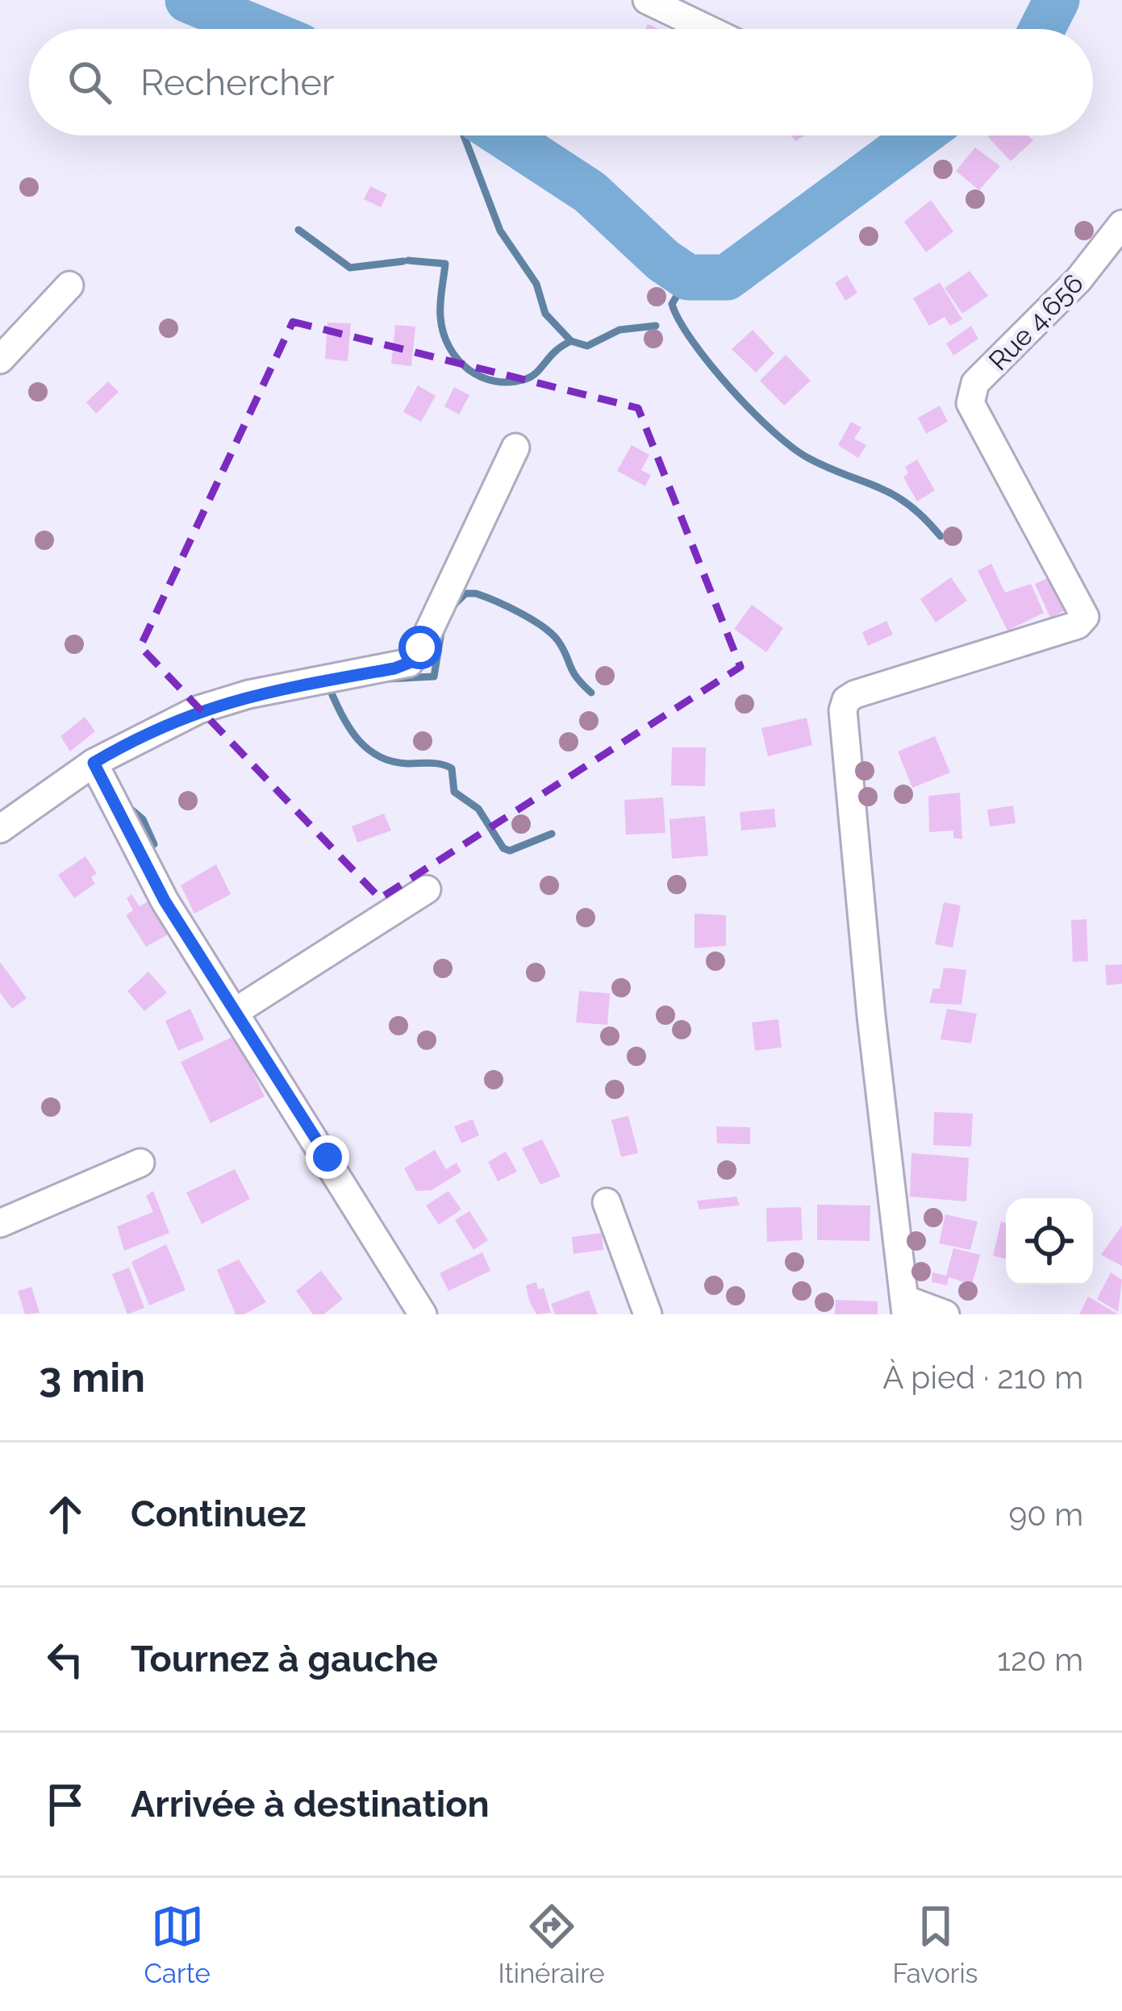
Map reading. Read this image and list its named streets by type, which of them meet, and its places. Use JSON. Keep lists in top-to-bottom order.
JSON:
{
  "streets": {
    "street": ["Rue 4.656"]
  },
  "page": {
    "search": "Rechercher",
    "heading": ["3 min", "À pied · 210 m"],
    "list": [
      ["Continuez", "90 m"],
      ["Tournez à gauche", "120 m"],
      "Arrivée à destination"
    ],
    "nav": ["Carte", "Itinéraire", "Favoris"]
  }
}
